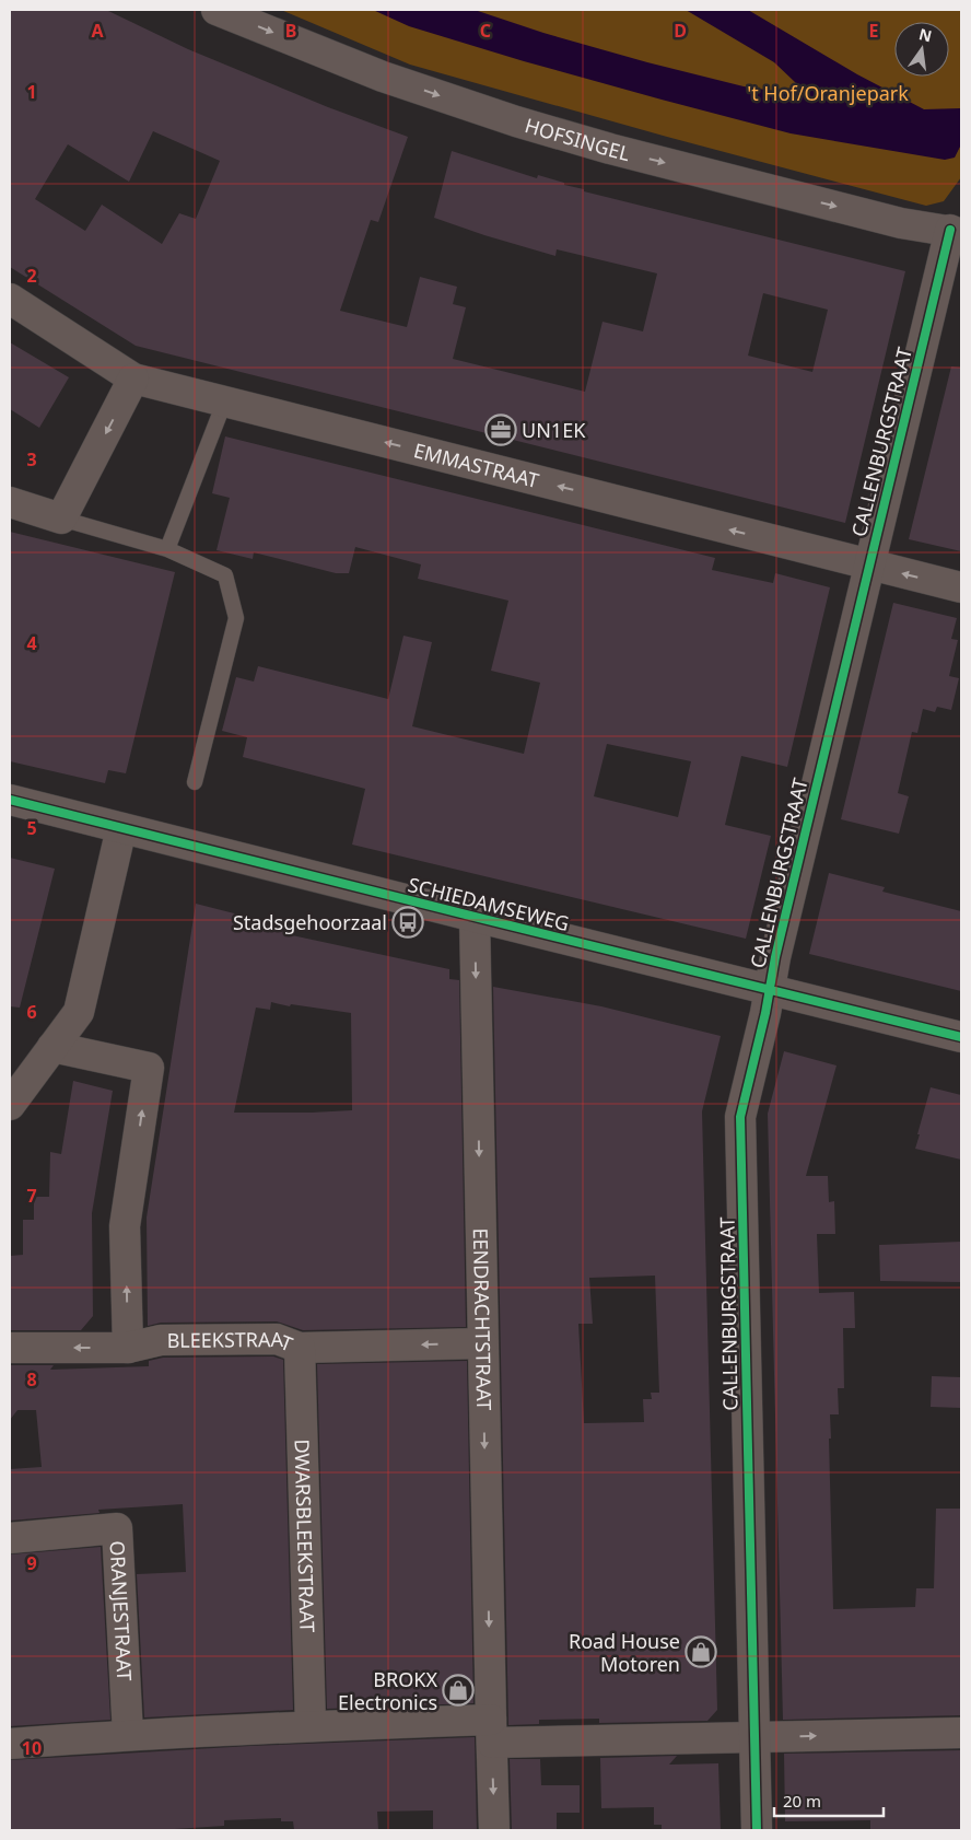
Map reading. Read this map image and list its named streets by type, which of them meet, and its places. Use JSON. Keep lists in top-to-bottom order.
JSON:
{
  "streets": {
    "street": [
      "HOFSINGEL",
      "CALLENBURGSTRAAT",
      "EMMASTRAAT",
      "SCHIEDAMSEWEG",
      "EENDRACHTSTRAAT",
      "BLEEKSTRAAT",
      "DWARSBLEEKSTRAAT",
      "ORANJESTRAAT"
    ]
  },
  "crossings": [
    ["HOFSINGEL", "CALLENBURGSTRAAT"],
    ["CALLENBURGSTRAAT", "EMMASTRAAT"],
    ["CALLENBURGSTRAAT", "SCHIEDAMSEWEG"],
    ["SCHIEDAMSEWEG", "EENDRACHTSTRAAT"],
    ["EENDRACHTSTRAAT", "BLEEKSTRAAT"],
    ["BLEEKSTRAAT", "DWARSBLEEKSTRAAT"]
  ],
  "one_way": [
    "HOFSINGEL",
    "EMMASTRAAT",
    "EENDRACHTSTRAAT",
    "BLEEKSTRAAT"
  ],
  "parks": ["'t Hof/Oranjepark"],
  "places": {
    "office": ["UN1EK"],
    "bus stop": ["Stadsgehoorzaal"],
    "shop": ["Road House Motoren", "BROKX Electronics"]
  },
  "scale_bar": "20 m",
  "north": "top",
  "grid": {
    "columns": [
      "A",
      "B",
      "C",
      "D",
      "E"
    ],
    "rows": [
      "1",
      "2",
      "3",
      "4",
      "5",
      "6",
      "7",
      "8",
      "9",
      "10"
    ]
  }
}
